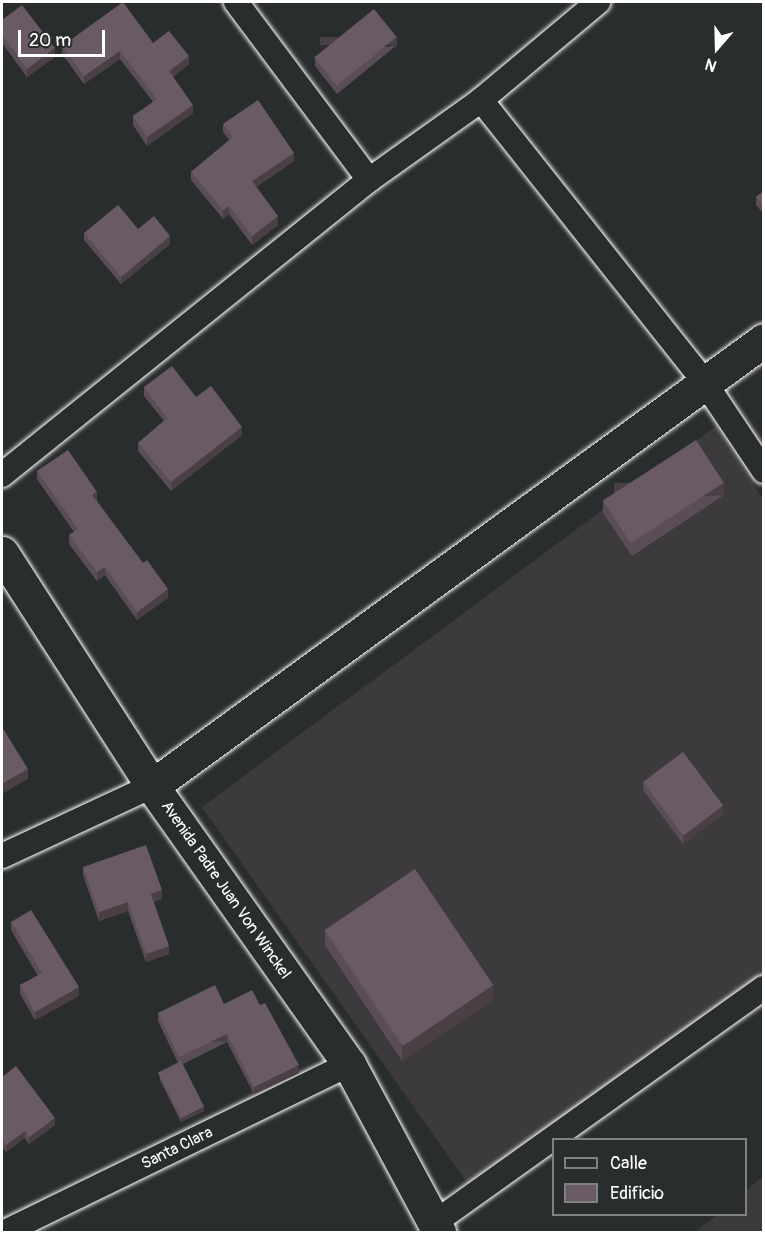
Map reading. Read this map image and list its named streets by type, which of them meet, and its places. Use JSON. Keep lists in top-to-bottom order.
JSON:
{
  "streets": {
    "main road": ["Avenida Padre Juan Von Winckel"],
    "street": ["Santa Clara"]
  },
  "crossings": [
    ["Avenida Padre Juan Von Winckel", "Santa Clara"]
  ],
  "legend": ["Calle", "Edificio"],
  "scale_bar": "20 m",
  "north": "bottom"
}
